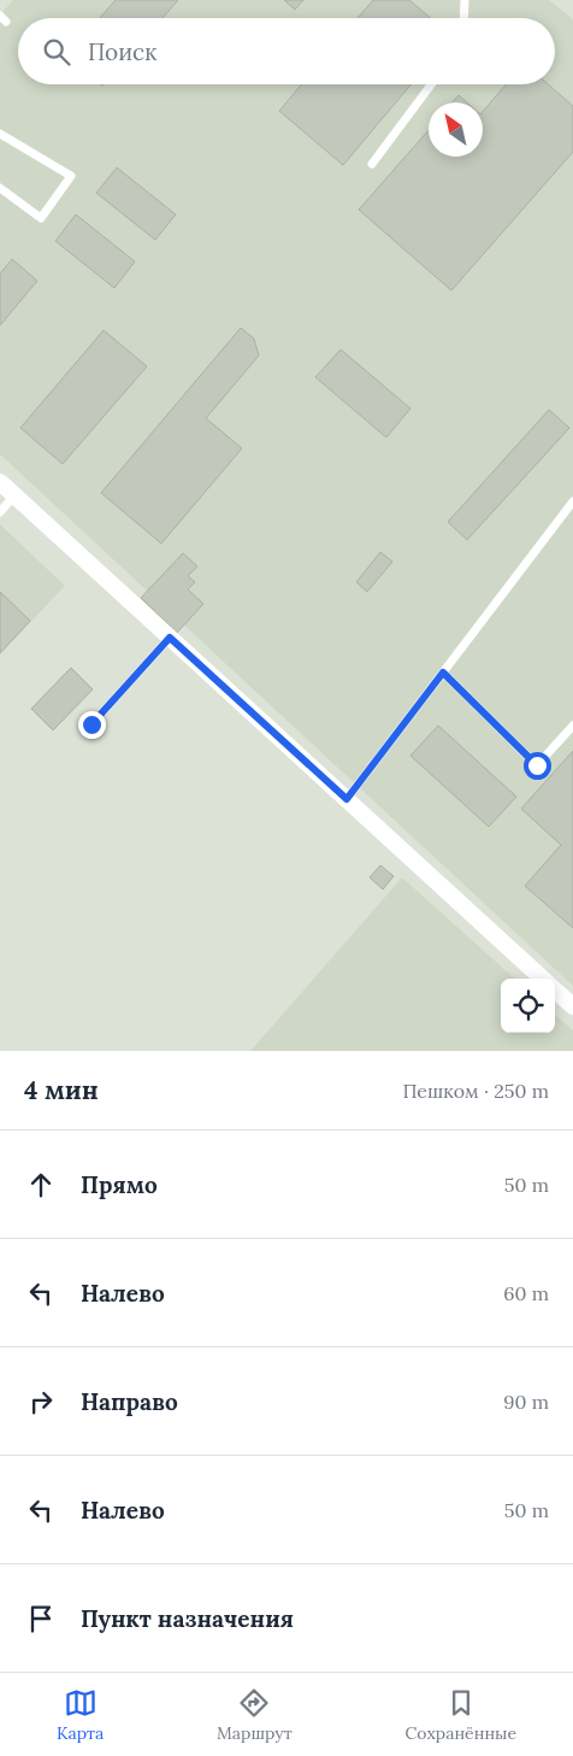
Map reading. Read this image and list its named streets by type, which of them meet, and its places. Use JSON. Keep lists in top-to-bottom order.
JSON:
{
  "north": "top left",
  "page": {
    "search": "Поиск",
    "heading": ["4 мин", "Пешком · 250 m"],
    "list": [
      ["Прямо", "50 m"],
      ["Налево", "60 m"],
      ["Направо", "90 m"],
      ["Налево", "50 m"],
      "Пункт назначения"
    ],
    "nav": ["Карта", "Маршрут", "Сохранённые"]
  }
}
